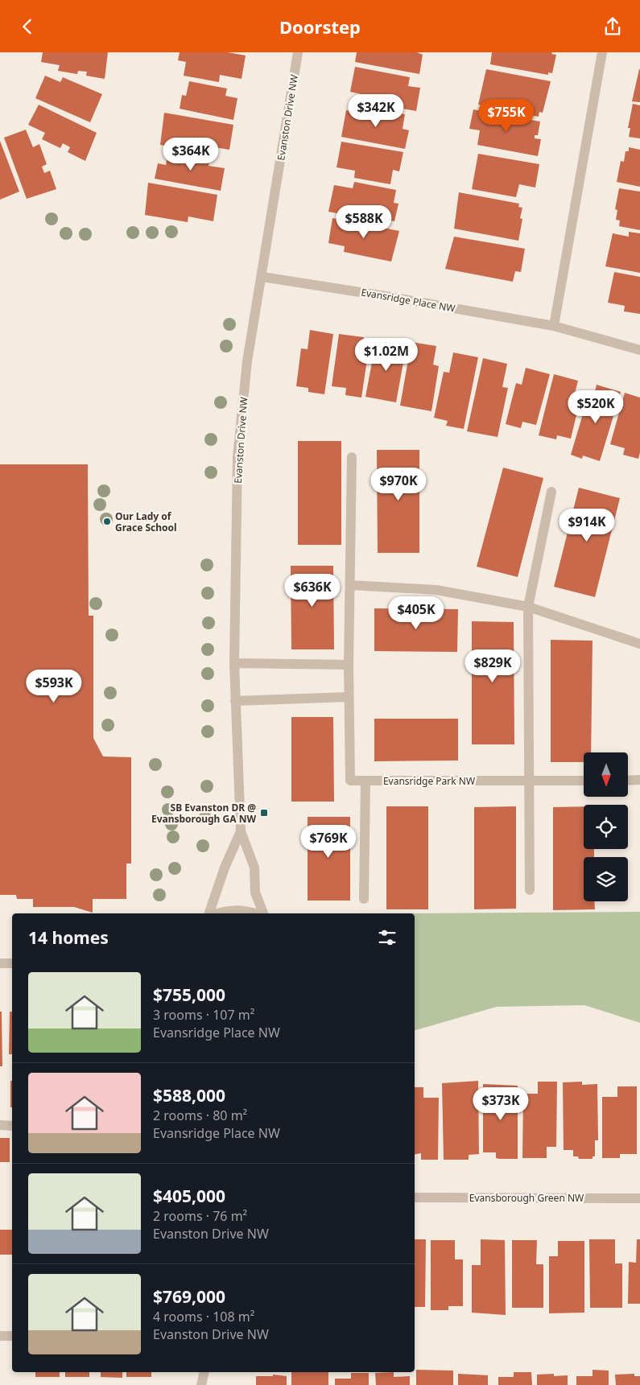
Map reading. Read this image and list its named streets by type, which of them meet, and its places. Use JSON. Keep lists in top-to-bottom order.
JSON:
{
  "streets": {
    "street": [
      "Evanston Drive NW",
      "Evansridge Place NW",
      "Evansridge Park NW",
      "Evansborough Green NW"
    ]
  },
  "crossings": [
    ["Evanston Drive NW", "Evansridge Place NW"]
  ],
  "places": {
    "other": ["Our Lady of Grace School"],
    "transit": ["SB Evanston DR @ Evansborough GA NW"]
  },
  "north": "bottom",
  "page": {
    "header": "Doorstep",
    "price": [
      "$342K",
      "$755K",
      "$364K",
      "$588K",
      "$1.02M",
      "$520K",
      "$970K",
      "$914K",
      "$636K",
      "$405K",
      "$829K",
      "$593K",
      "$769K",
      "$373K"
    ],
    "heading": "14 homes",
    "list": [
      {
        "name": "$755,000",
        "note": "3 rooms · 107 m² · Evansridge Place NW"
      },
      {
        "name": "$588,000",
        "note": "2 rooms · 80 m² · Evansridge Place NW"
      },
      {
        "name": "$405,000",
        "note": "2 rooms · 76 m² · Evanston Drive NW"
      },
      {
        "name": "$769,000",
        "note": "4 rooms · 108 m² · Evanston Drive NW"
      }
    ]
  }
}
